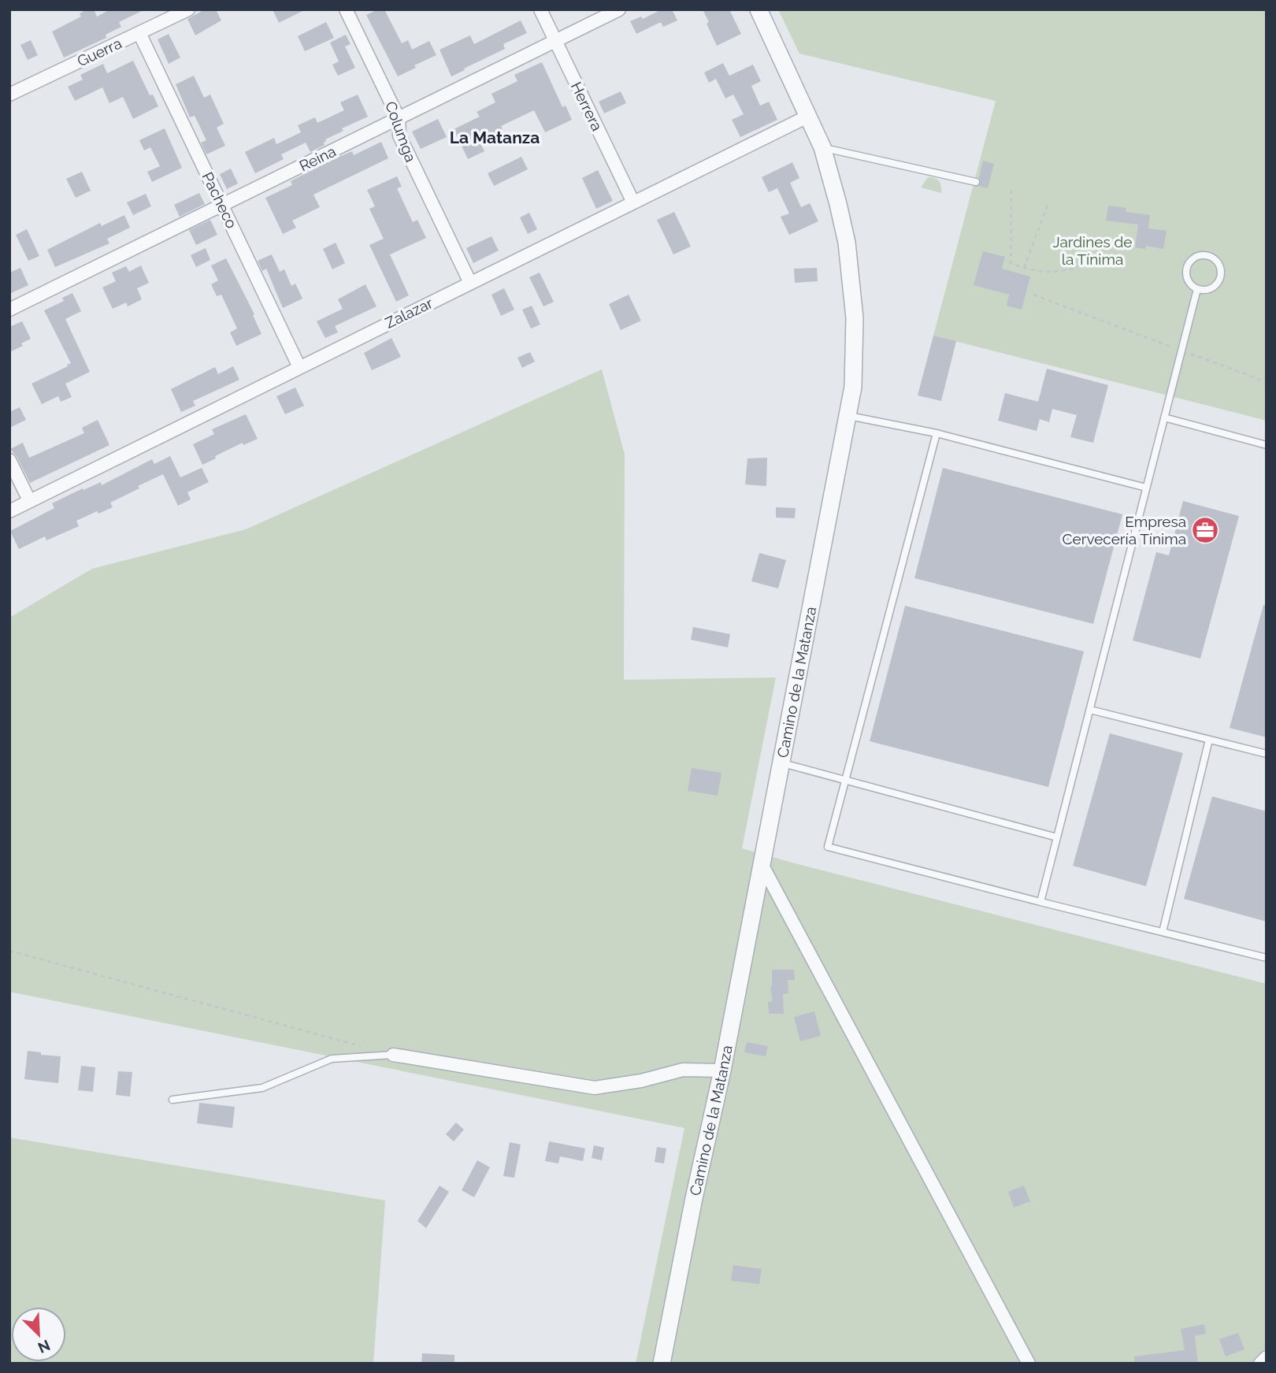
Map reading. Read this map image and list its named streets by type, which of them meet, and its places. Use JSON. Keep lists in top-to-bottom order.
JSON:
{
  "streets": {
    "street": [
      "Guerra",
      "Herrera",
      "Columga",
      "Reina",
      "Pacheco",
      "Zalazar",
      "Camino de la Matanza"
    ]
  },
  "crossings": [
    ["Guerra", "Pacheco"],
    ["Herrera", "Reina"],
    ["Herrera", "Zalazar"],
    ["Columga", "Reina"],
    ["Columga", "Zalazar"],
    ["Reina", "Pacheco"],
    ["Pacheco", "Zalazar"],
    ["Zalazar", "Camino de la Matanza"]
  ],
  "districts": ["La Matanza"],
  "parks": ["Jardines de la Tínima"],
  "places": {
    "office": ["Empresa Cervecería Tínima"]
  },
  "north": "bottom right"
}
